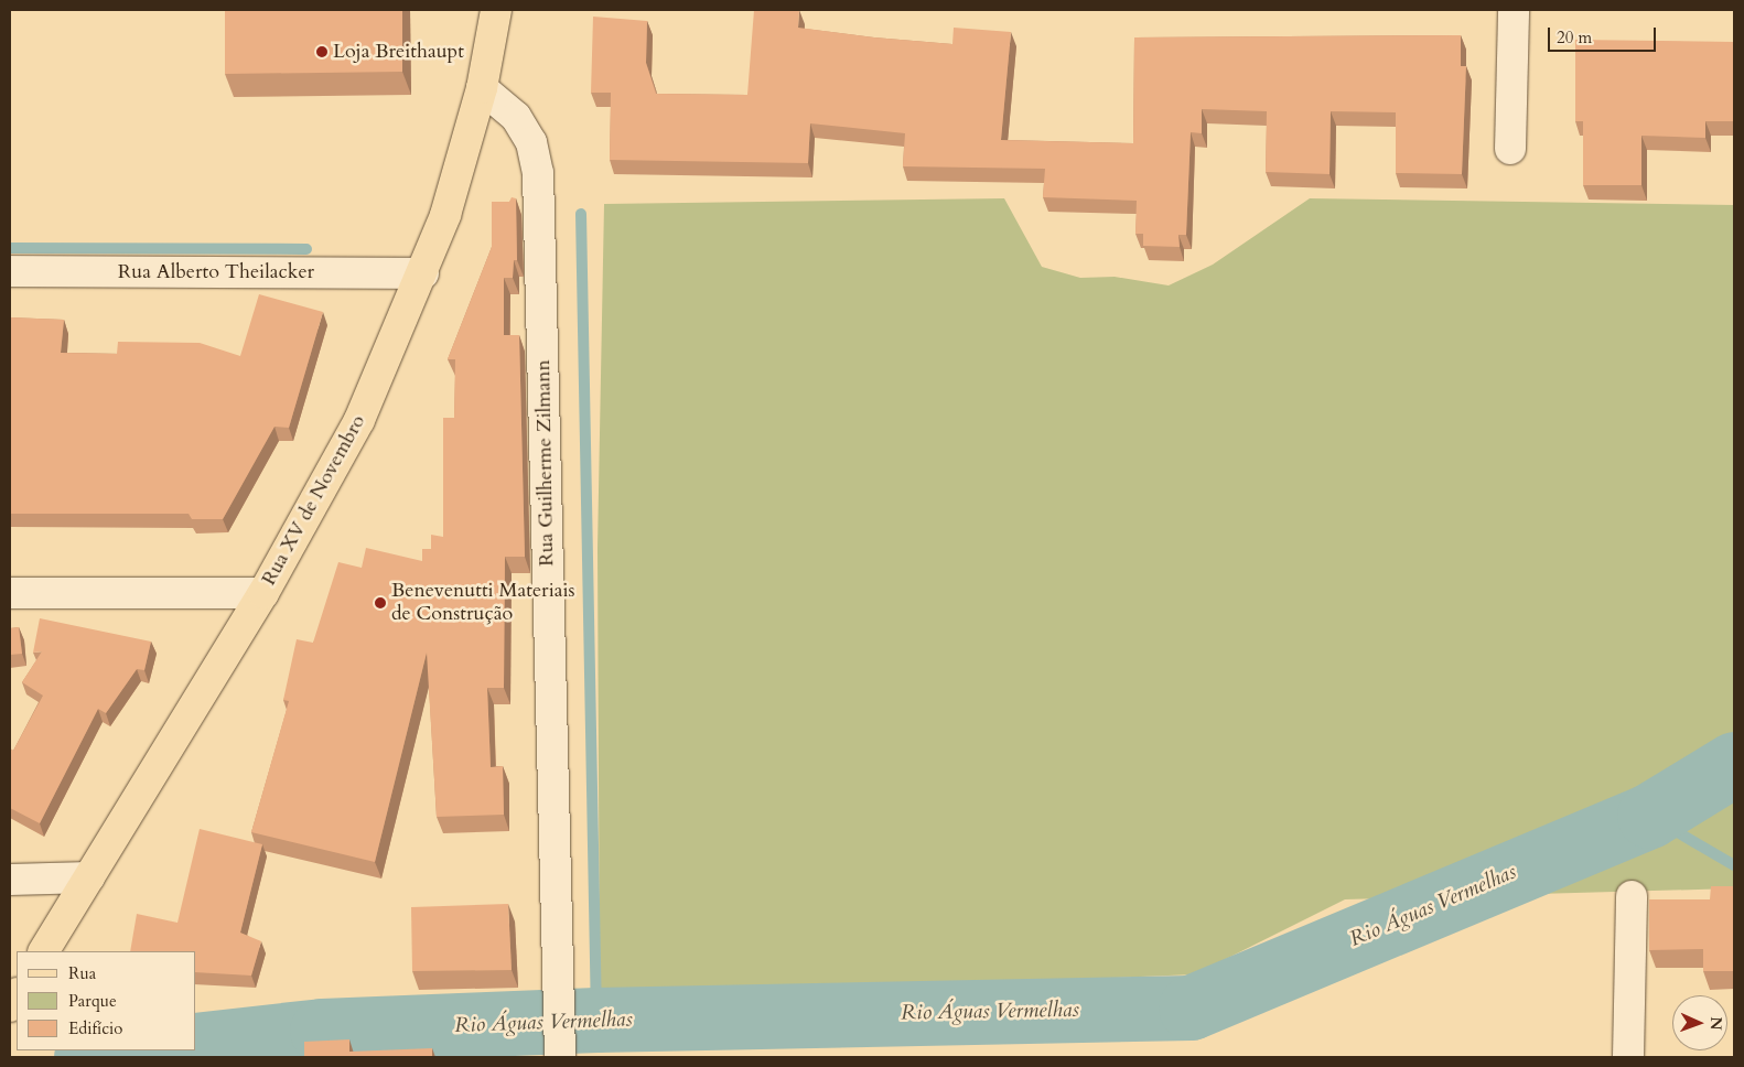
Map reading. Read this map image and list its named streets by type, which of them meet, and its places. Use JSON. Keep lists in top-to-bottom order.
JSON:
{
  "streets": {
    "main road": ["Rua XV de Novembro"],
    "street": ["Rua Alberto Theilacker", "Rua Guilherme Zilmann"]
  },
  "crossings": [
    ["Rua Alberto Theilacker", "Rua XV de Novembro"],
    ["Rua Guilherme Zilmann", "Rua XV de Novembro"]
  ],
  "water": ["Rio Águas Vermelhas"],
  "places": ["Loja Breithaupt", "Benevenutti Materiais de Construção"],
  "legend": ["Rua", "Parque", "Edifício"],
  "scale_bar": "20 m",
  "north": "right"
}
